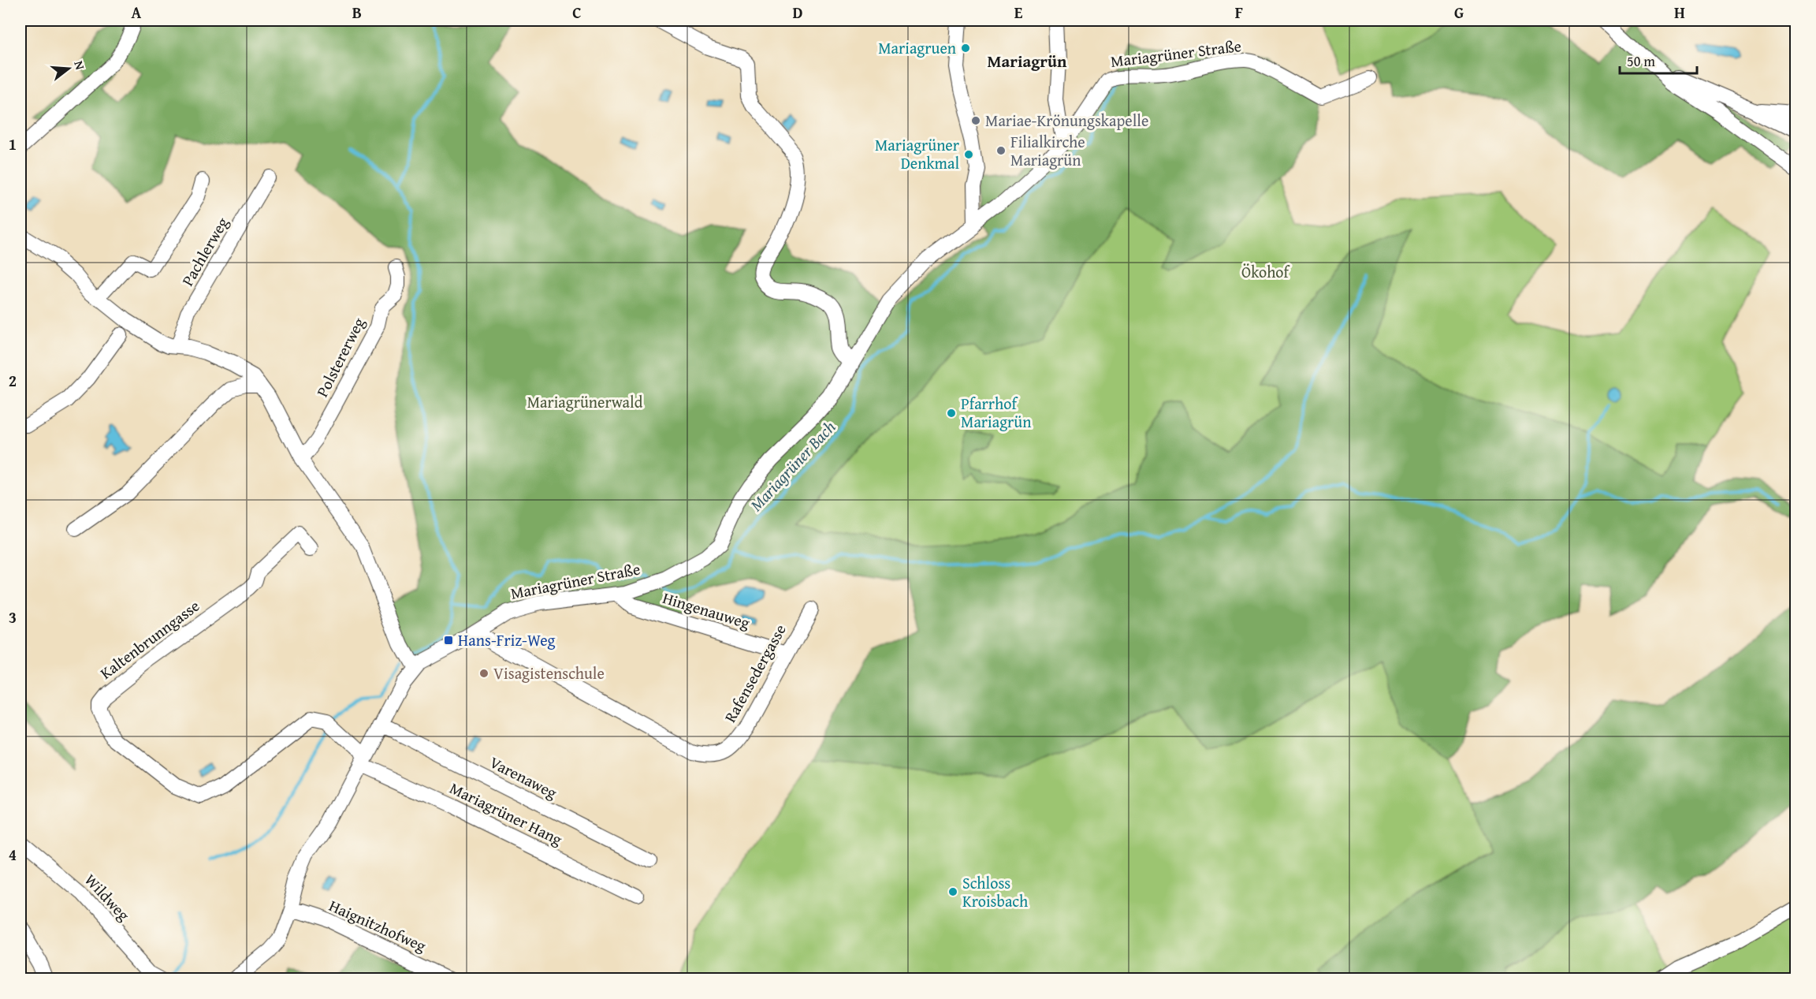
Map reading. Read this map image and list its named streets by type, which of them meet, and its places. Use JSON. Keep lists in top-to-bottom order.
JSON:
{
  "streets": {
    "street": [
      "Mariagrüner Straße",
      "Pachlerweg",
      "Polstererweg",
      "Hingenauweg",
      "Kaltenbrunngasse",
      "Rafensedergasse",
      "Varenaweg",
      "Mariagrüner Hang",
      "Wildweg",
      "Haignitzhofweg"
    ]
  },
  "crossings": [
    ["Mariagrüner Straße", "Hingenauweg"],
    ["Mariagrüner Straße", "Kaltenbrunngasse"],
    ["Mariagrüner Straße", "Rafensedergasse"],
    ["Mariagrüner Straße", "Varenaweg"],
    ["Mariagrüner Straße", "Mariagrüner Hang"],
    ["Mariagrüner Straße", "Haignitzhofweg"],
    ["Hingenauweg", "Rafensedergasse"],
    ["Kaltenbrunngasse", "Mariagrüner Hang"]
  ],
  "districts": ["Mariagrün"],
  "water": ["Mariagrüner Bach"],
  "parks": ["Ökohof", "Mariagrünerwald"],
  "places": {
    "other": [
      "Mariagruen",
      "Mariae-Krönungskapelle",
      "Filialkirche Mariagrün",
      "Mariagrüner Denkmal",
      "Pfarrhof Mariagrün",
      "Visagistenschule",
      "Schloss Kroisbach"
    ],
    "transit": ["Hans-Friz-Weg"]
  },
  "scale_bar": "50 m",
  "north": "right",
  "grid": {
    "columns": [
      "A",
      "B",
      "C",
      "D",
      "E",
      "F",
      "G",
      "H"
    ],
    "rows": [
      "1",
      "2",
      "3",
      "4"
    ]
  }
}
